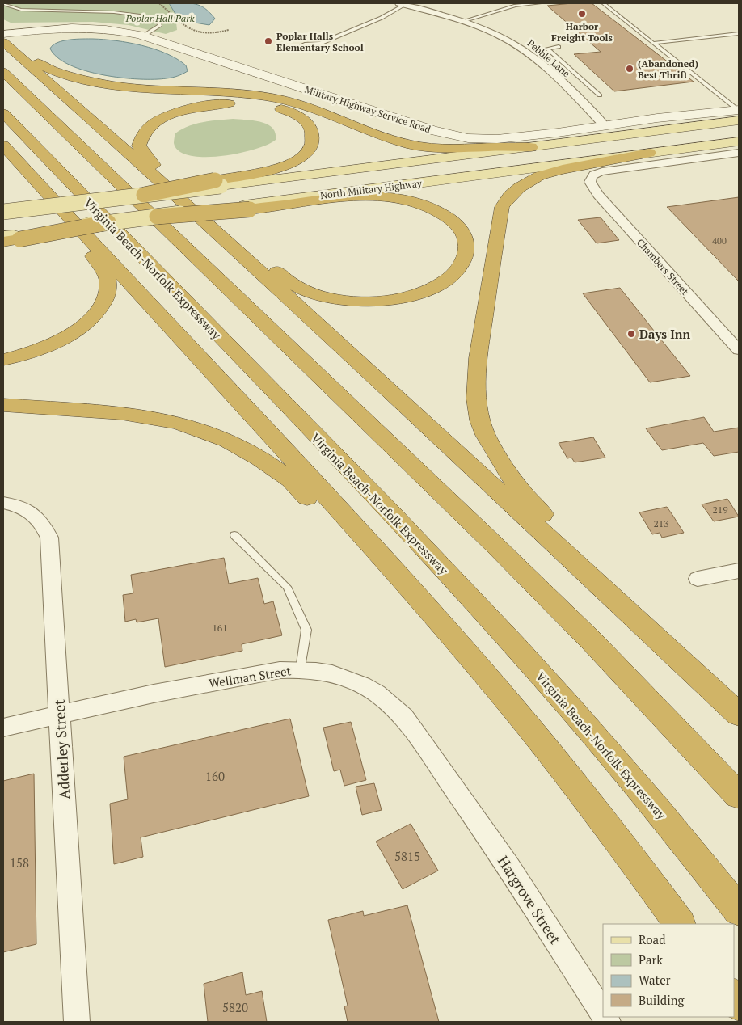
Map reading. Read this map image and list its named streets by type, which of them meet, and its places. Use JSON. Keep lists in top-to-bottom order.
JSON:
{
  "streets": {
    "highway": ["Virginia Beach-Norfolk Expressway"],
    "main road": ["North Military Highway"],
    "street": [
      "Pebble Lane",
      "Military Highway Service Road",
      "Chambers Street",
      "Wellman Street",
      "Adderley Street",
      "Hargrove Street"
    ]
  },
  "crossings": [
    ["Pebble Lane", "Military Highway Service Road"],
    ["Wellman Street", "Adderley Street"],
    ["Wellman Street", "Hargrove Street"]
  ],
  "parks": ["Poplar Hall Park"],
  "places": [
    "Harbor Freight Tools",
    "Poplar Halls Elementary School",
    "(Abandoned) Best Thrift",
    "Days Inn"
  ],
  "house_numbers": [
    "400",
    "219",
    "213",
    "161",
    "160",
    "5815",
    "158",
    "5820"
  ],
  "legend": [
    "Road",
    "Park",
    "Water",
    "Building"
  ]
}
